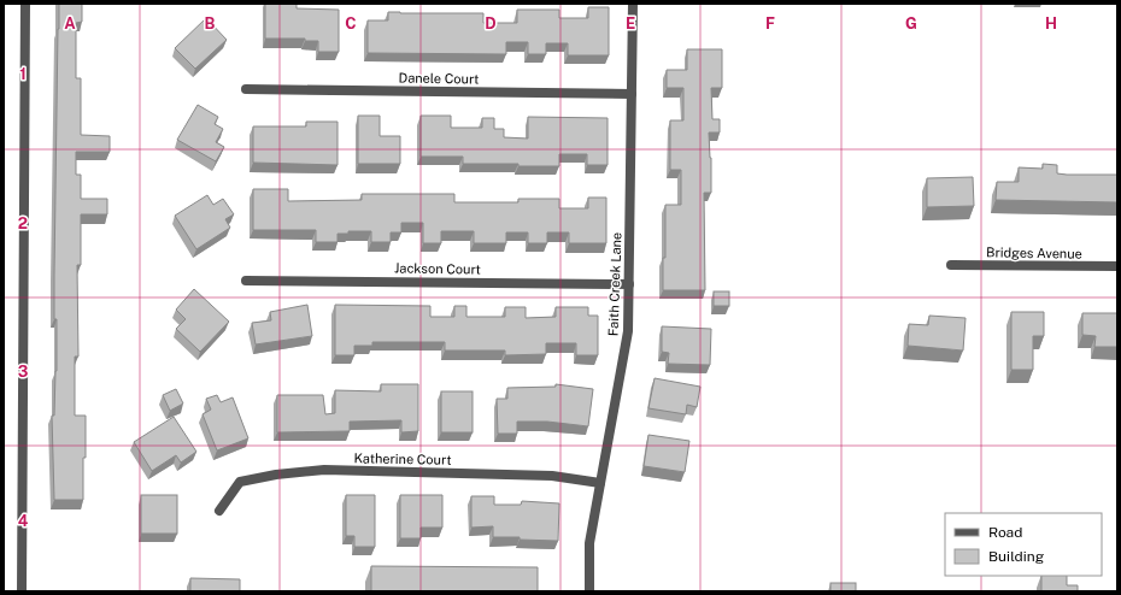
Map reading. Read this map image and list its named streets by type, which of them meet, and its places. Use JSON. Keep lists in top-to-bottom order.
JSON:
{
  "streets": {
    "street": [
      "Danele Court",
      "Bridges Avenue",
      "Jackson Court",
      "Faith Creek Lane",
      "Katherine Court"
    ]
  },
  "crossings": [
    ["Danele Court", "Faith Creek Lane"],
    ["Jackson Court", "Faith Creek Lane"],
    ["Faith Creek Lane", "Katherine Court"]
  ],
  "legend": ["Road", "Building"],
  "grid": {
    "columns": [
      "A",
      "B",
      "C",
      "D",
      "E",
      "F",
      "G",
      "H"
    ],
    "rows": [
      "1",
      "2",
      "3",
      "4"
    ]
  }
}
